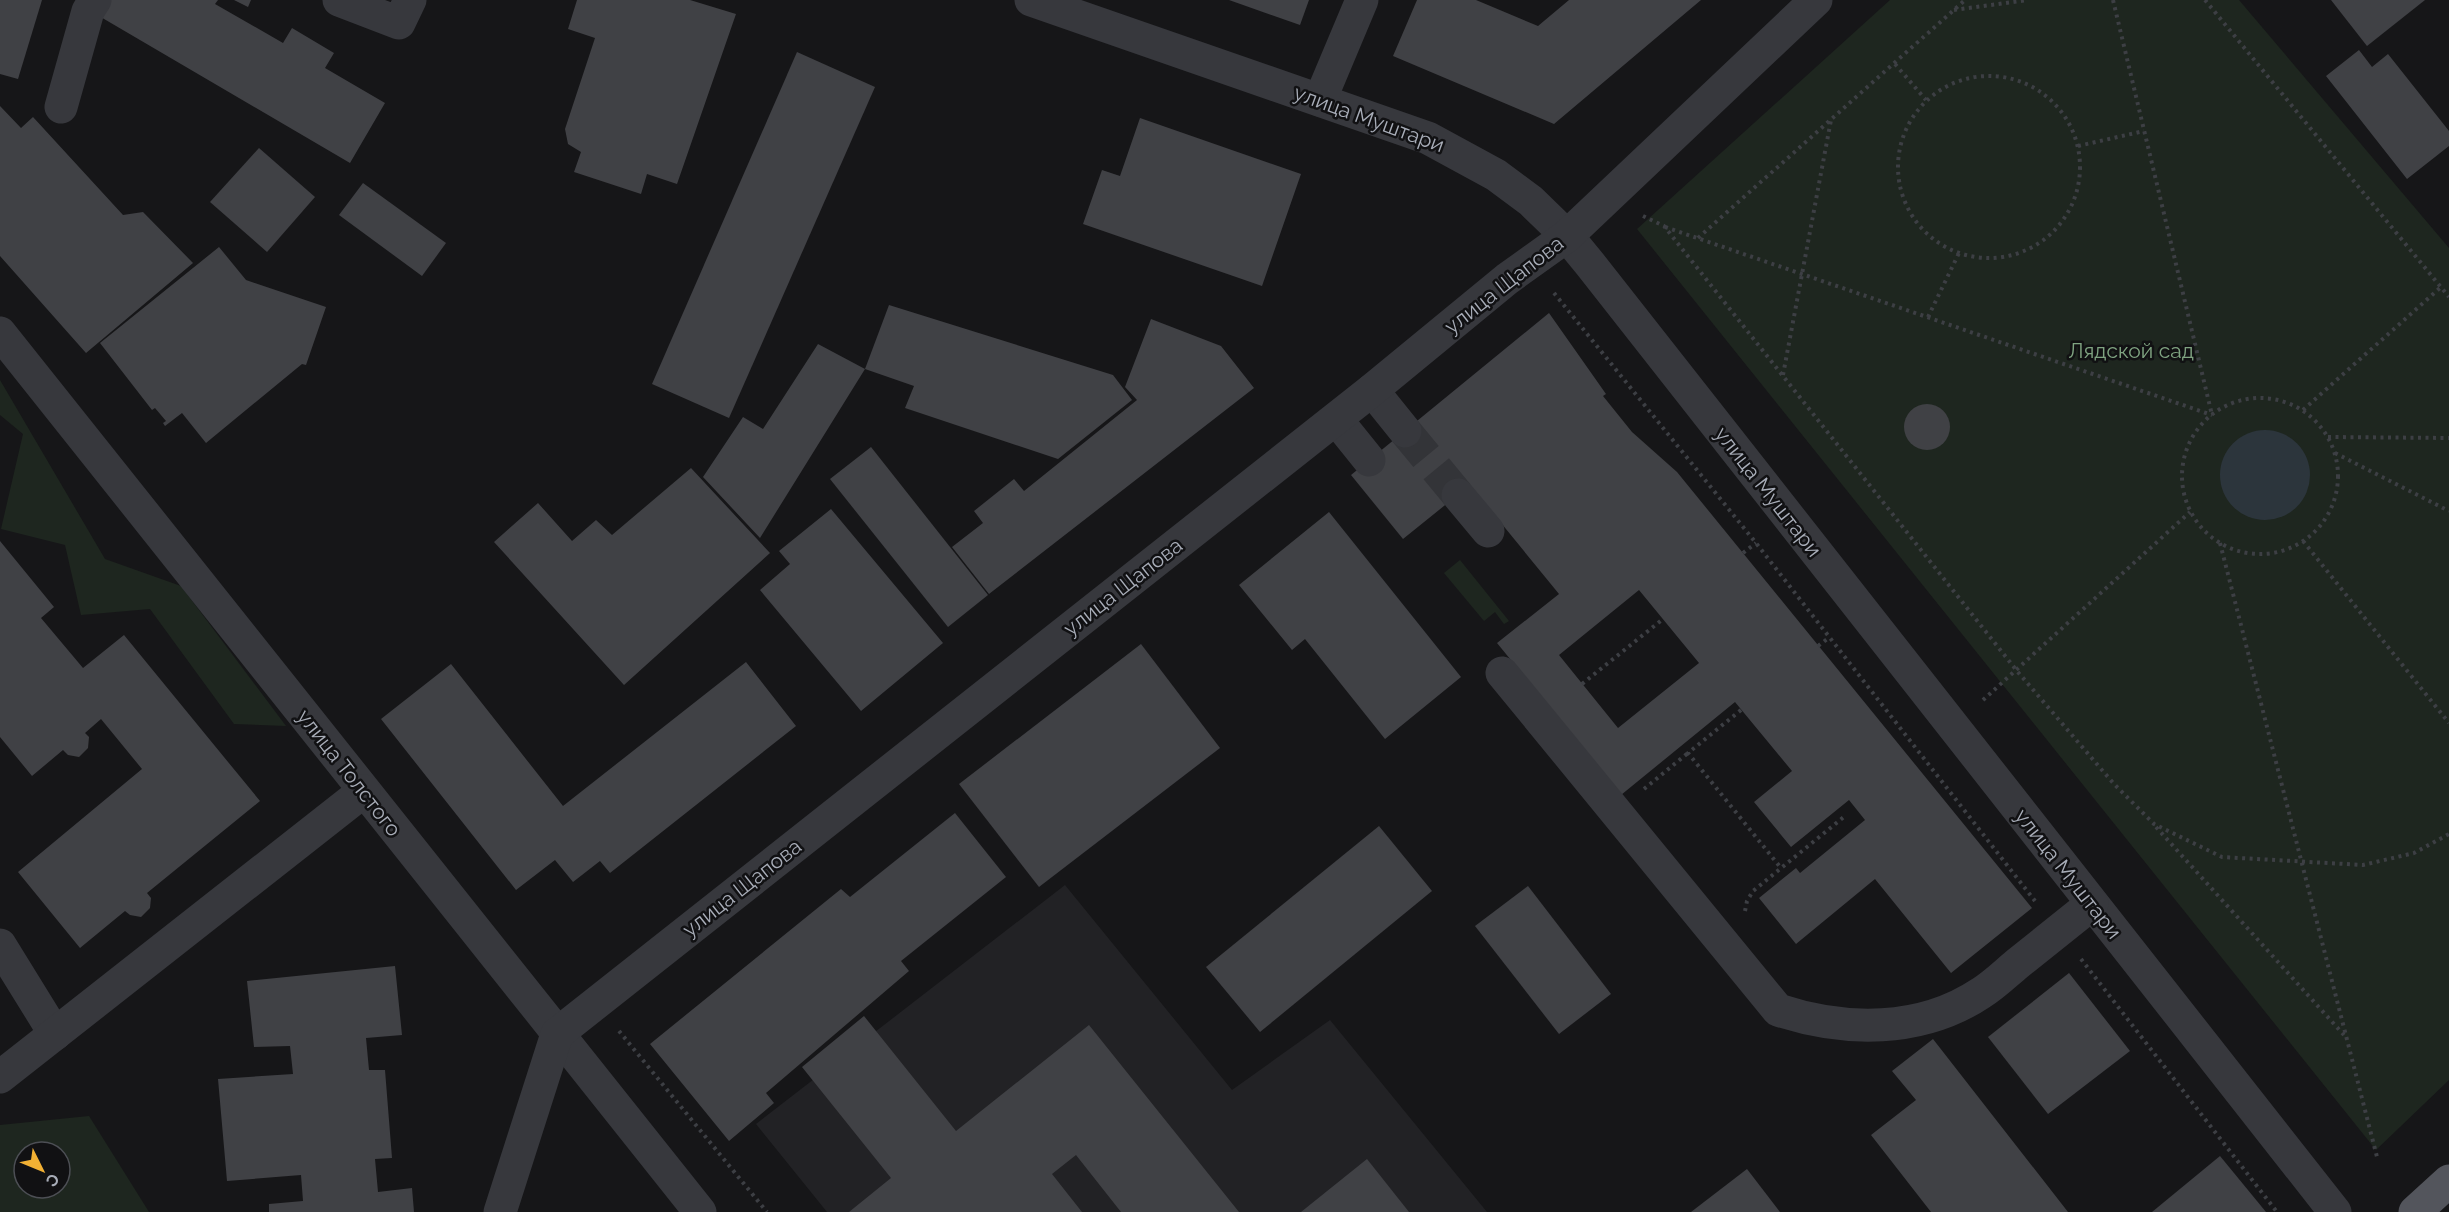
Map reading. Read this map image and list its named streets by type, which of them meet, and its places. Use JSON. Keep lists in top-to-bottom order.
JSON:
{
  "streets": {
    "street": ["улица Муштари", "улица Щапова", "улица Толстого"]
  },
  "crossings": [
    ["улица Муштари", "улица Щапова"],
    ["улица Щапова", "улица Толстого"]
  ],
  "parks": ["Лядской сад"],
  "north": "bottom right"
}
